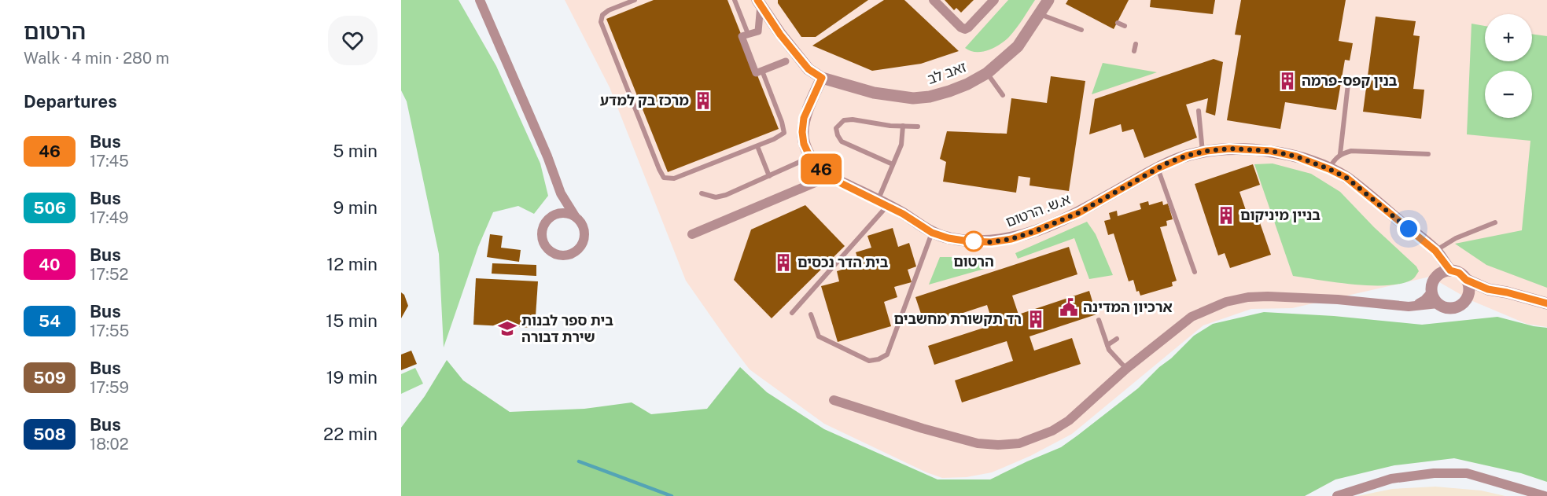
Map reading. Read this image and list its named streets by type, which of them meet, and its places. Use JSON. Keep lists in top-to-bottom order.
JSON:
{
  "streets": {
    "street": ["זאב לב", "א.ש. הרטום"]
  },
  "crossings": [
    ["זאב לב", "א.ש. הרטום"]
  ],
  "places": {
    "building": [
      "בנין קפס-פרמה",
      "מרכז בק למדע",
      "בניין מיניקום",
      "בית הדר נכסים",
      "רד תקשורת מחשבים"
    ],
    "other": ["הרטום"],
    "public building": ["ארכיון המדינה"],
    "school or university": ["בית ספר לבנות שירת דבורה"]
  },
  "lines": ["bus line 46"],
  "page": {
    "heading": [
      ["הרטום", "Walk · 4 min · 280 m"],
      "Departures"
    ],
    "on_map": "46",
    "map_buttons": ["+", "−"],
    "list": [
      {
        "mark": "46",
        "name": "Bus",
        "note": "17:45",
        "value": "5 min"
      },
      {
        "mark": "506",
        "name": "Bus",
        "note": "17:49",
        "value": "9 min"
      },
      {
        "mark": "40",
        "name": "Bus",
        "note": "17:52",
        "value": "12 min"
      },
      {
        "mark": "54",
        "name": "Bus",
        "note": "17:55",
        "value": "15 min"
      },
      {
        "mark": "509",
        "name": "Bus",
        "note": "17:59",
        "value": "19 min"
      },
      {
        "mark": "508",
        "name": "Bus",
        "note": "18:02",
        "value": "22 min"
      }
    ]
  }
}
